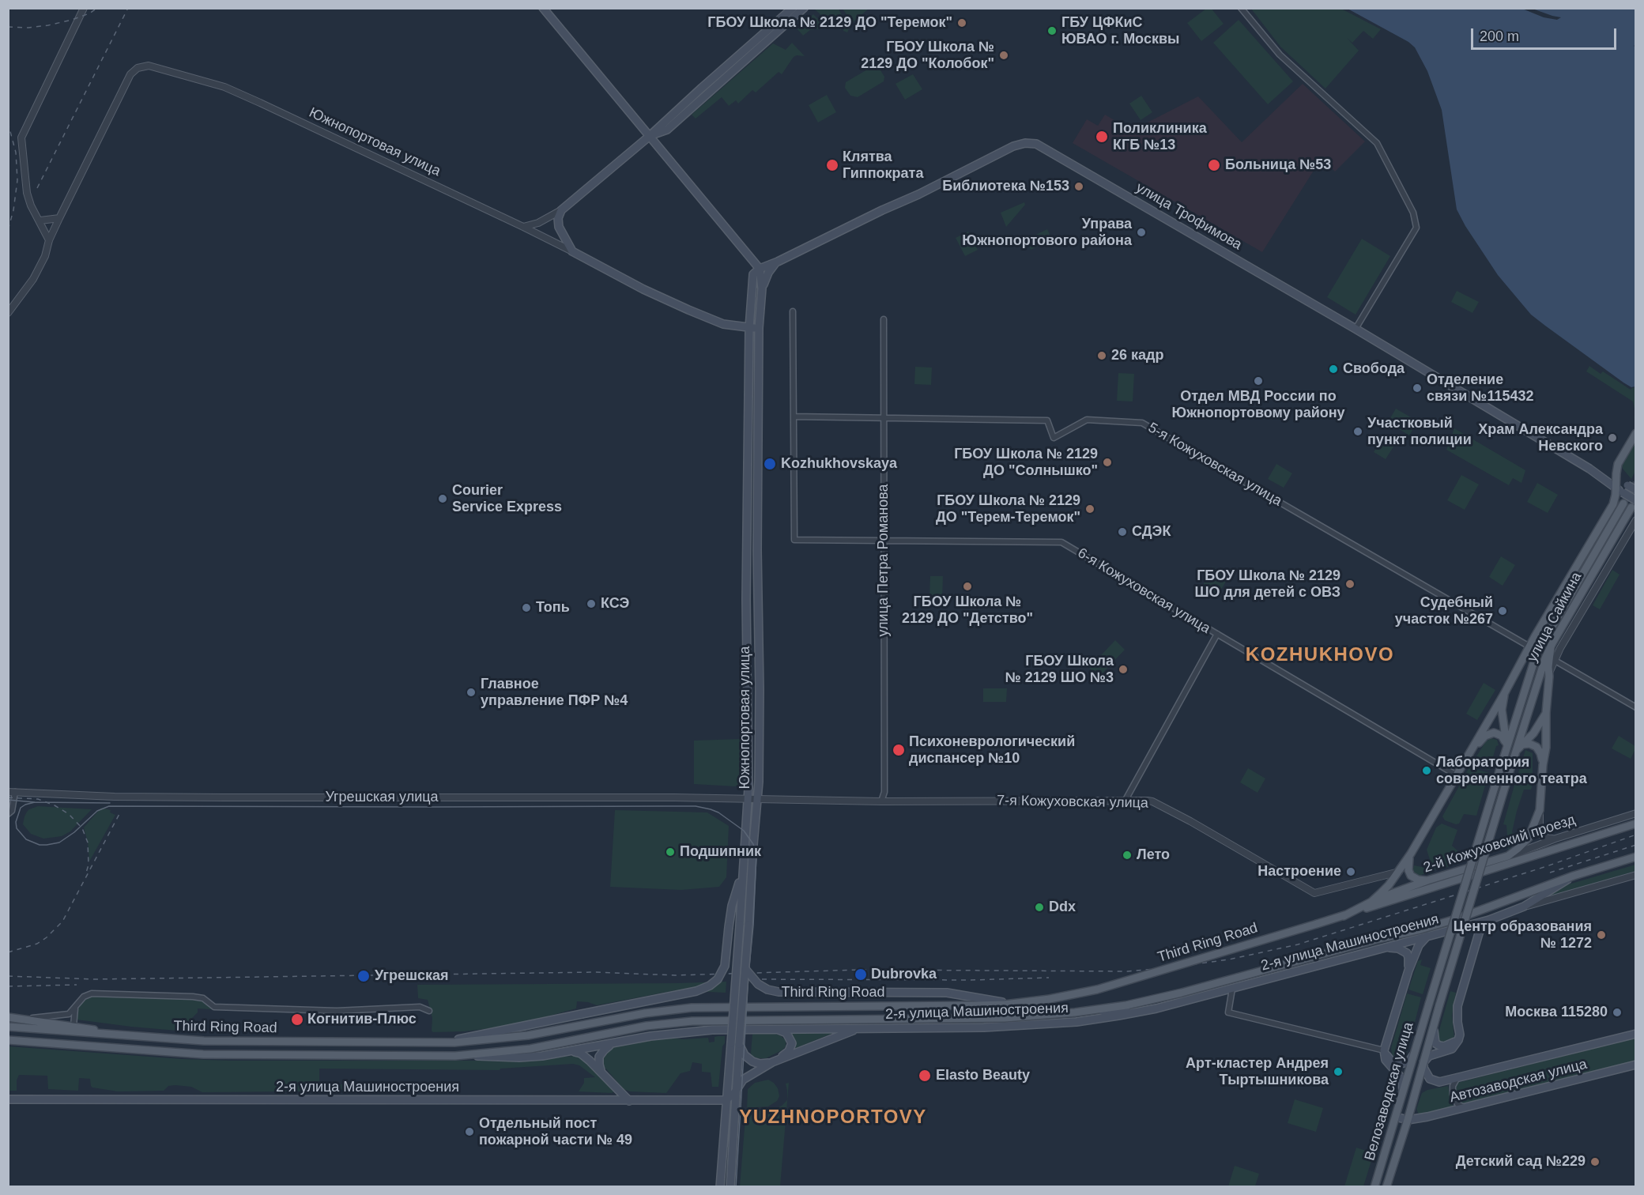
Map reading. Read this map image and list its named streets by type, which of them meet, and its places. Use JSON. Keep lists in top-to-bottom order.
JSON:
{
  "streets": {
    "main road": [
      "Южнопортовая улица",
      "улица Трофимова",
      "улица Сайкина",
      "2-й Кожуховский проезд",
      "Third Ring Road",
      "2-я улица Машиностроения",
      "Автозаводская улица",
      "Велозаводская улица"
    ],
    "street": [
      "5-я Кожуховская улица",
      "улица Петра Романова",
      "6-я Кожуховская улица",
      "Угрешская улица",
      "7-я Кожуховская улица"
    ]
  },
  "crossings": [
    ["Южнопортовая улица", "улица Трофимова"],
    ["Южнопортовая улица", "Угрешская улица"],
    ["Южнопортовая улица", "7-я Кожуховская улица"],
    ["Южнопортовая улица", "2-я улица Машиностроения"],
    ["5-я Кожуховская улица", "улица Петра Романова"],
    ["5-я Кожуховская улица", "6-я Кожуховская улица"],
    ["улица Петра Романова", "6-я Кожуховская улица"],
    ["улица Петра Романова", "7-я Кожуховская улица"],
    ["6-я Кожуховская улица", "улица Сайкина"],
    ["улица Сайкина", "7-я Кожуховская улица"],
    ["улица Сайкина", "2-й Кожуховский проезд"],
    ["улица Сайкина", "Велозаводская улица"],
    ["Угрешская улица", "7-я Кожуховская улица"],
    ["Third Ring Road", "2-я улица Машиностроения"],
    ["Автозаводская улица", "Велозаводская улица"]
  ],
  "districts": ["KOZHUKHOVO", "YUZHNOPORTOVY"],
  "places": [
    "ГБОУ Школа № 2129 ДО \"Теремок\"",
    "ГБУ ЦФКиС ЮВАО г. Москвы",
    "ГБОУ Школа № 2129 ДО \"Колобок\"",
    "Поликлиника КГБ №13",
    "Клятва Гиппократа",
    "Больница №53",
    "Библиотека №153",
    "Управа Южнопортового района",
    "26 кадр",
    "Свобода",
    "Отдел МВД России по Южнопортовому району",
    "Отделение связи №115432",
    "Участковый пункт полиции",
    "Храм Александра Невского",
    "ГБОУ Школа № 2129 ДО \"Солнышко\"",
    "Kozhukhovskaya",
    "Courier Service Express",
    "ГБОУ Школа № 2129 ДО \"Терем-Теремок\"",
    "СДЭК",
    "ГБОУ Школа № 2129 ШО для детей с ОВЗ",
    "ГБОУ Школа № 2129 ДО \"Детство\"",
    "КСЭ",
    "Топь",
    "Судебный участок №267",
    "ГБОУ Школа № 2129 ШО №3",
    "Главное управление ПФР №4",
    "Психоневрологический диспансер №10",
    "Лаборатория современного театра",
    "Подшипник",
    "Лето",
    "Настроение",
    "Ddx",
    "Центр образования № 1272",
    "Dubrovka",
    "Угрешская",
    "Москва 115280",
    "Когнитив-Плюс",
    "Арт-кластер Андрея Тыртышникова",
    "Elasto Beauty",
    "Отдельный пост пожарной части № 49",
    "Детский сад №229"
  ],
  "scale_bar": "200 m"
}
